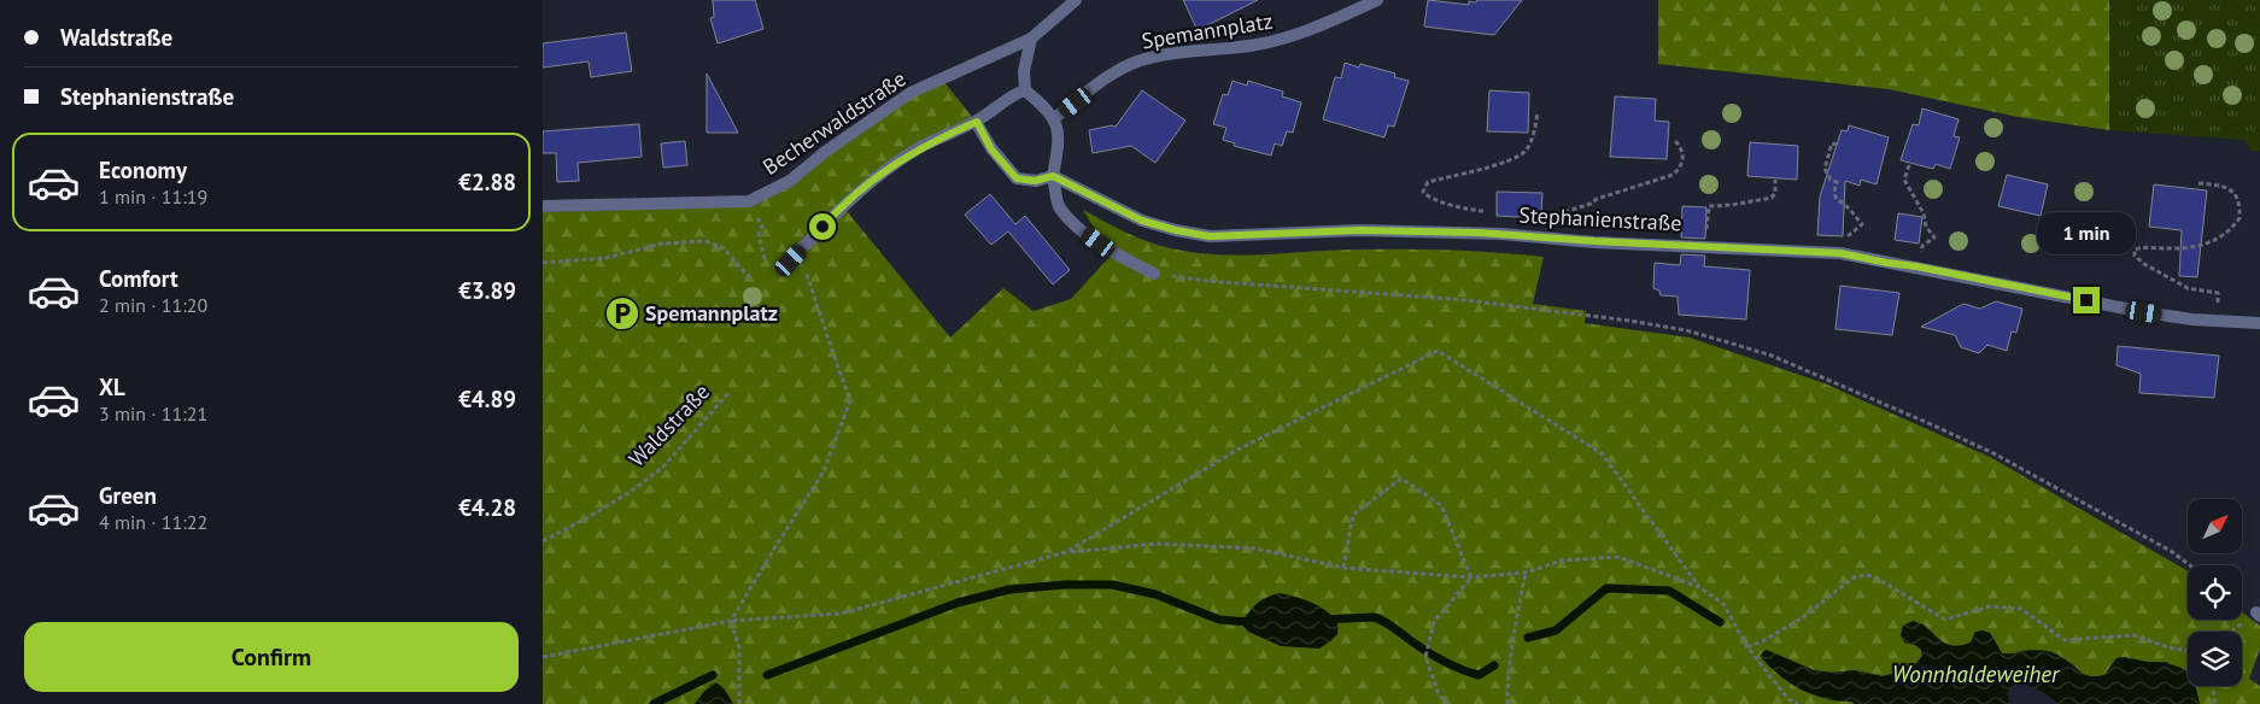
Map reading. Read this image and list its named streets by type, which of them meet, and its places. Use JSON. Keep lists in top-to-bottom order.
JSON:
{
  "streets": {
    "street": ["Spemannplatz", "Becherwaldstraße", "Stephanienstraße"],
    "path": ["Waldstraße"]
  },
  "crossings": [
    ["Spemannplatz", "Stephanienstraße"]
  ],
  "water": ["Wonnhaldeweiher"],
  "places": {
    "parking": ["Spemannplatz"]
  },
  "north": "top right",
  "page": {
    "banner": ["Waldstraße", "Stephanienstraße"],
    "list": [
      {
        "name": "Economy",
        "note": "1 min · 11:19",
        "value": "€2.88"
      },
      {
        "name": "Comfort",
        "note": "2 min · 11:20",
        "value": "€3.89"
      },
      {
        "name": "XL",
        "note": "3 min · 11:21",
        "value": "€4.89"
      },
      {
        "name": "Green",
        "note": "4 min · 11:22",
        "value": "€4.28"
      }
    ],
    "bubble": "1 min",
    "buttons": "Confirm"
  }
}
